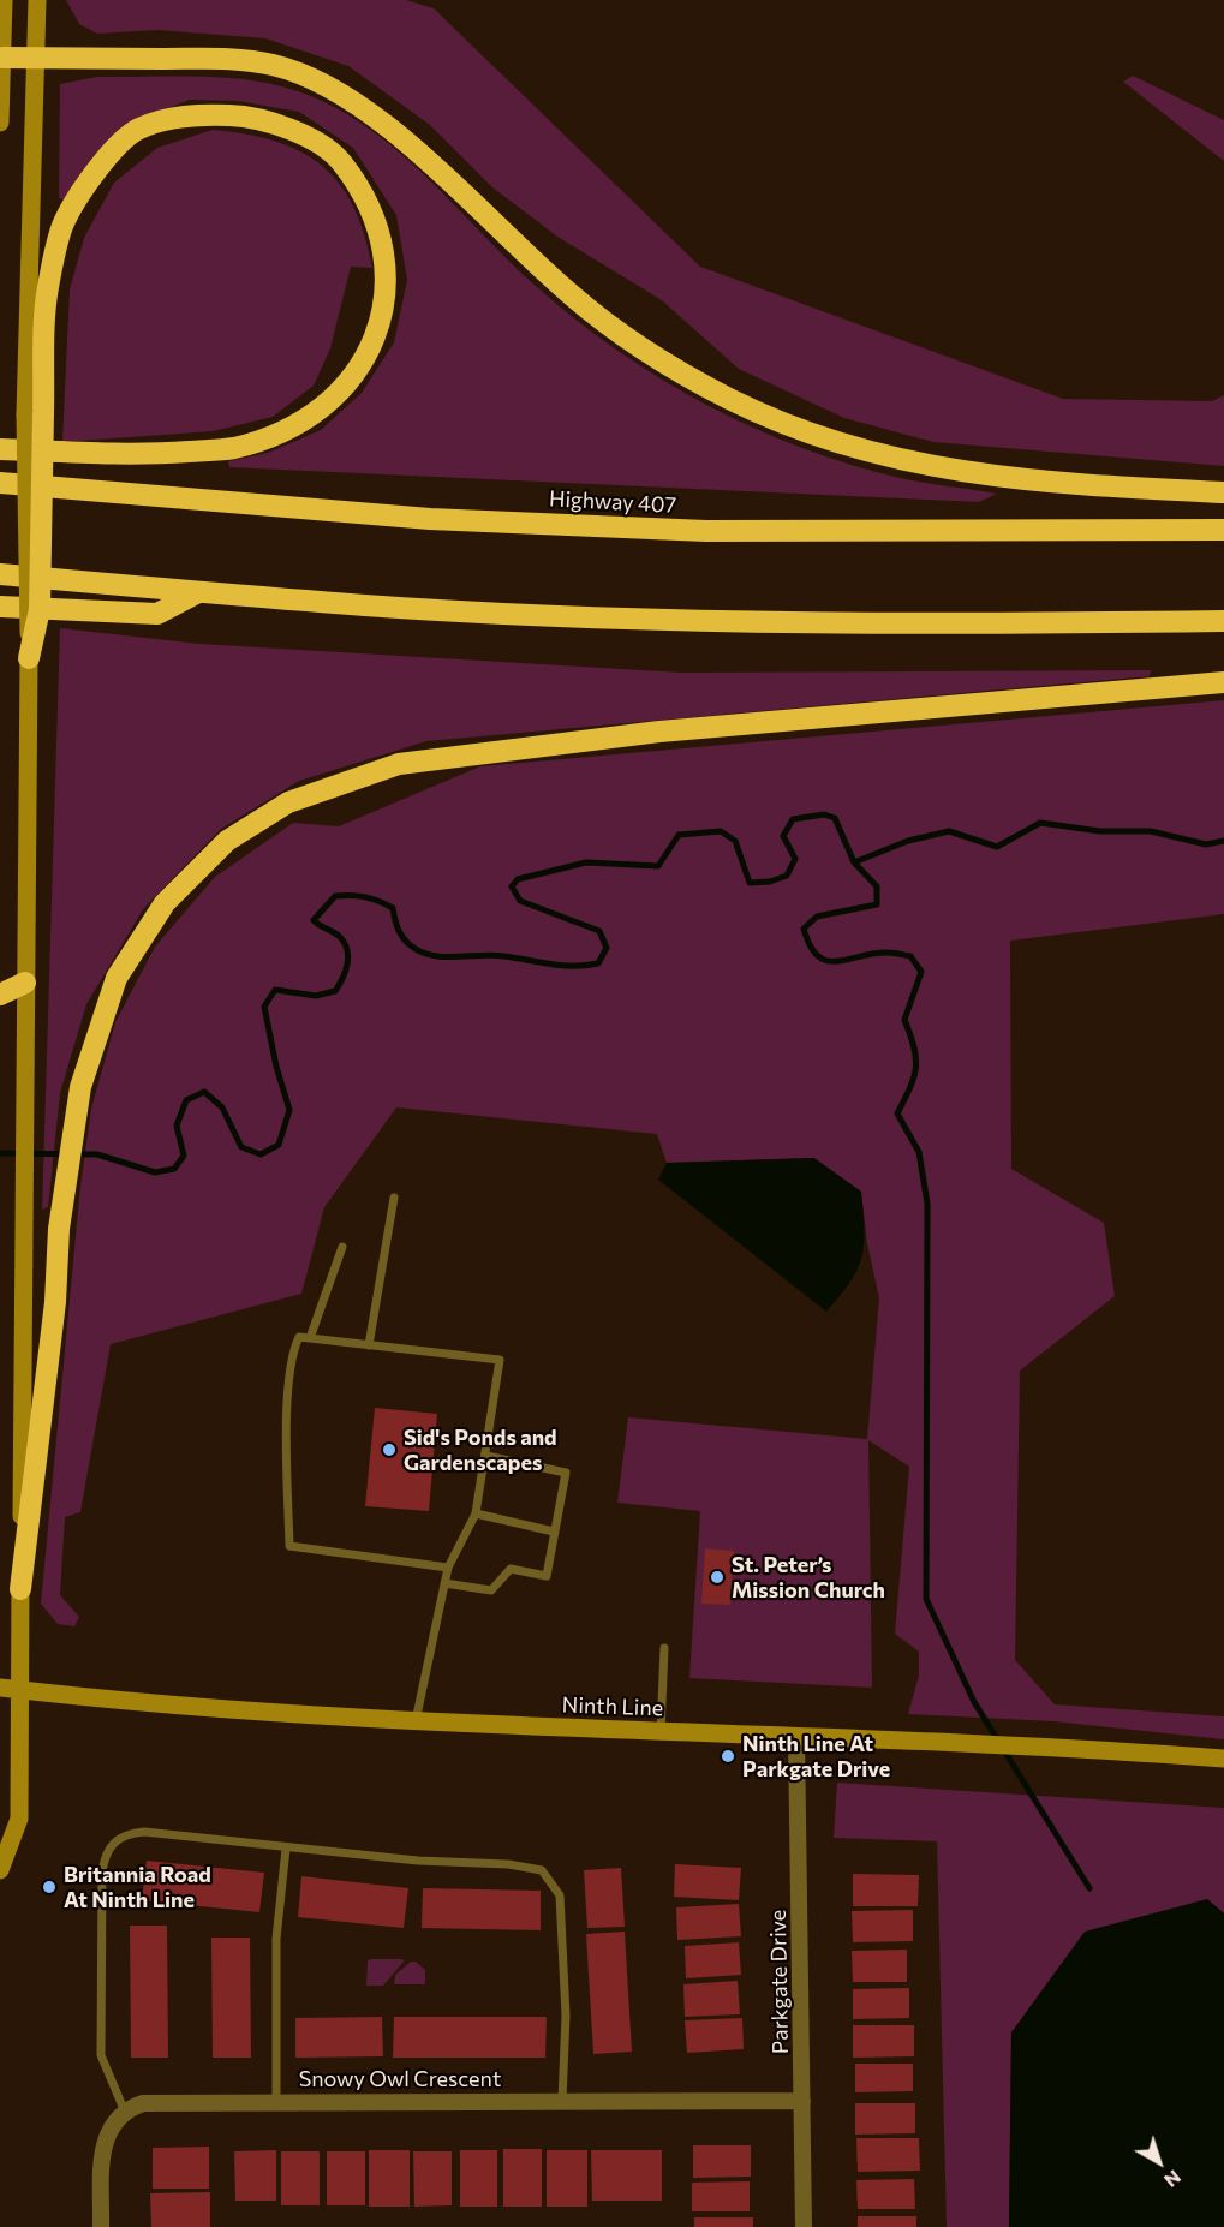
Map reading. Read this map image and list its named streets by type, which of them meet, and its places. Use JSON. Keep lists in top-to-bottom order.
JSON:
{
  "streets": {
    "highway": ["Highway 407"],
    "main road": ["Ninth Line"],
    "street": ["Parkgate Drive", "Snowy Owl Crescent"]
  },
  "crossings": [
    ["Ninth Line", "Parkgate Drive"],
    ["Parkgate Drive", "Snowy Owl Crescent"]
  ],
  "places": [
    "Sid's Ponds and Gardenscapes",
    "St. Peter’s Mission Church",
    "Ninth Line At Parkgate Drive",
    "Britannia Road At Ninth Line"
  ],
  "north": "bottom right"
}
